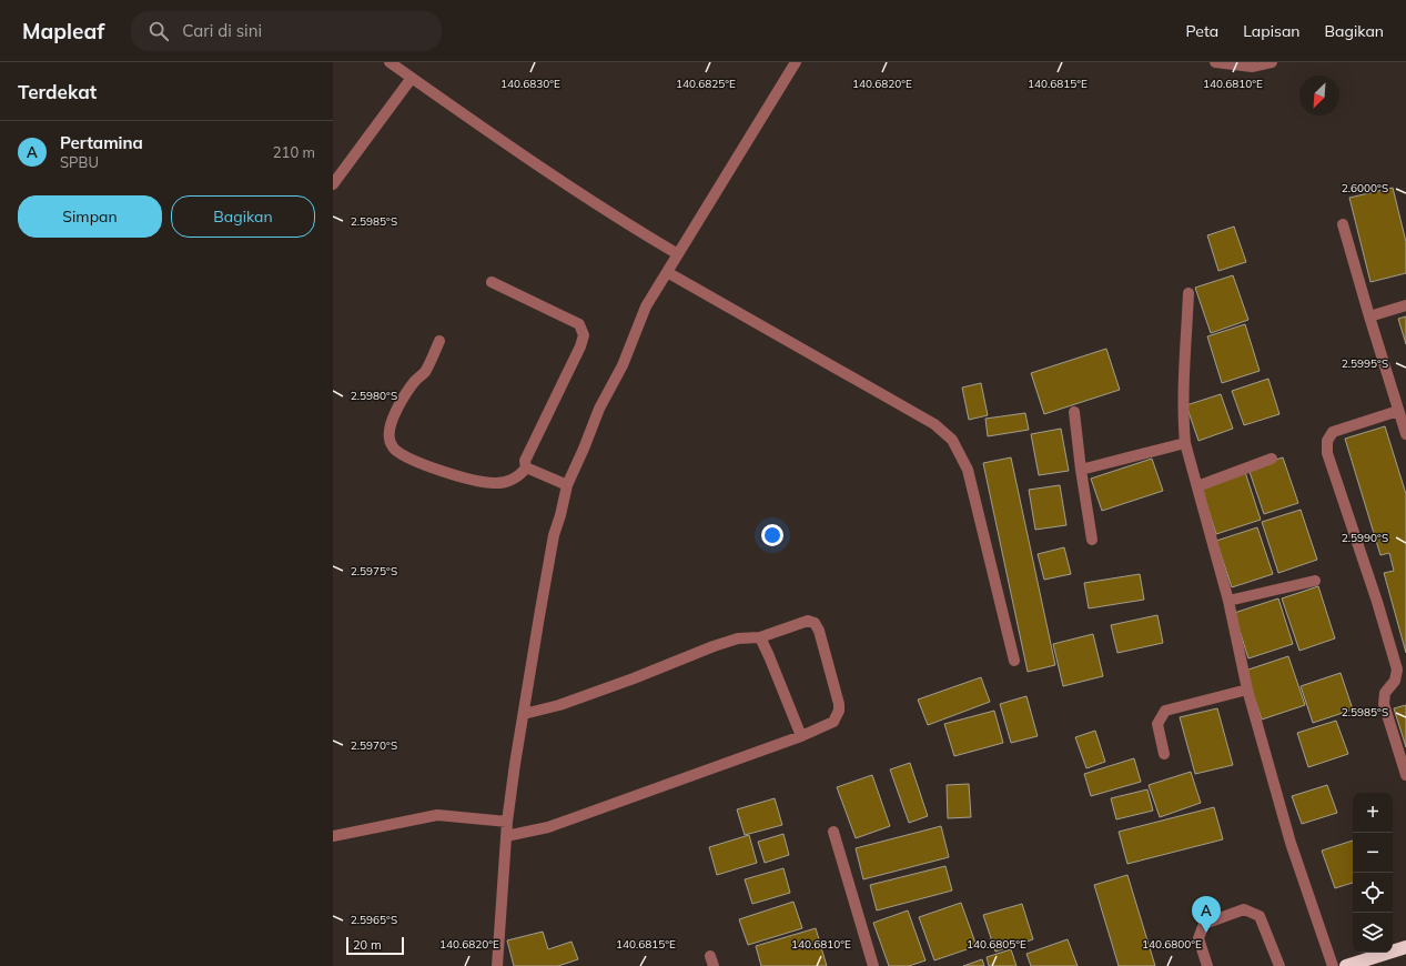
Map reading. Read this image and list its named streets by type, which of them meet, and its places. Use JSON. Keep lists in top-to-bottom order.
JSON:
{
  "scale_bar": "20 m",
  "north": "bottom left",
  "page": {
    "header": "Mapleaf",
    "search": "Cari di sini",
    "nav": ["Peta", "Lapisan", "Bagikan"],
    "heading": "Terdekat",
    "list": [
      {
        "mark": "A",
        "name": "Pertamina",
        "note": "SPBU",
        "value": "210 m"
      }
    ],
    "buttons": ["Simpan", "Bagikan"],
    "map_buttons": ["+", "−"],
    "pins": "A",
    "scale": "20 m"
  },
  "coordinates": [
    "140.6830°E",
    "140.6825°E",
    "140.6815°E",
    "140.6810°E",
    "140.6820°E",
    "2.6000°S",
    "2.5985°S",
    "2.5995°S",
    "2.5980°S",
    "2.5990°S",
    "2.5975°S",
    "2.5970°S",
    "2.5965°S",
    "140.6805°E",
    "140.6800°E"
  ]
}
